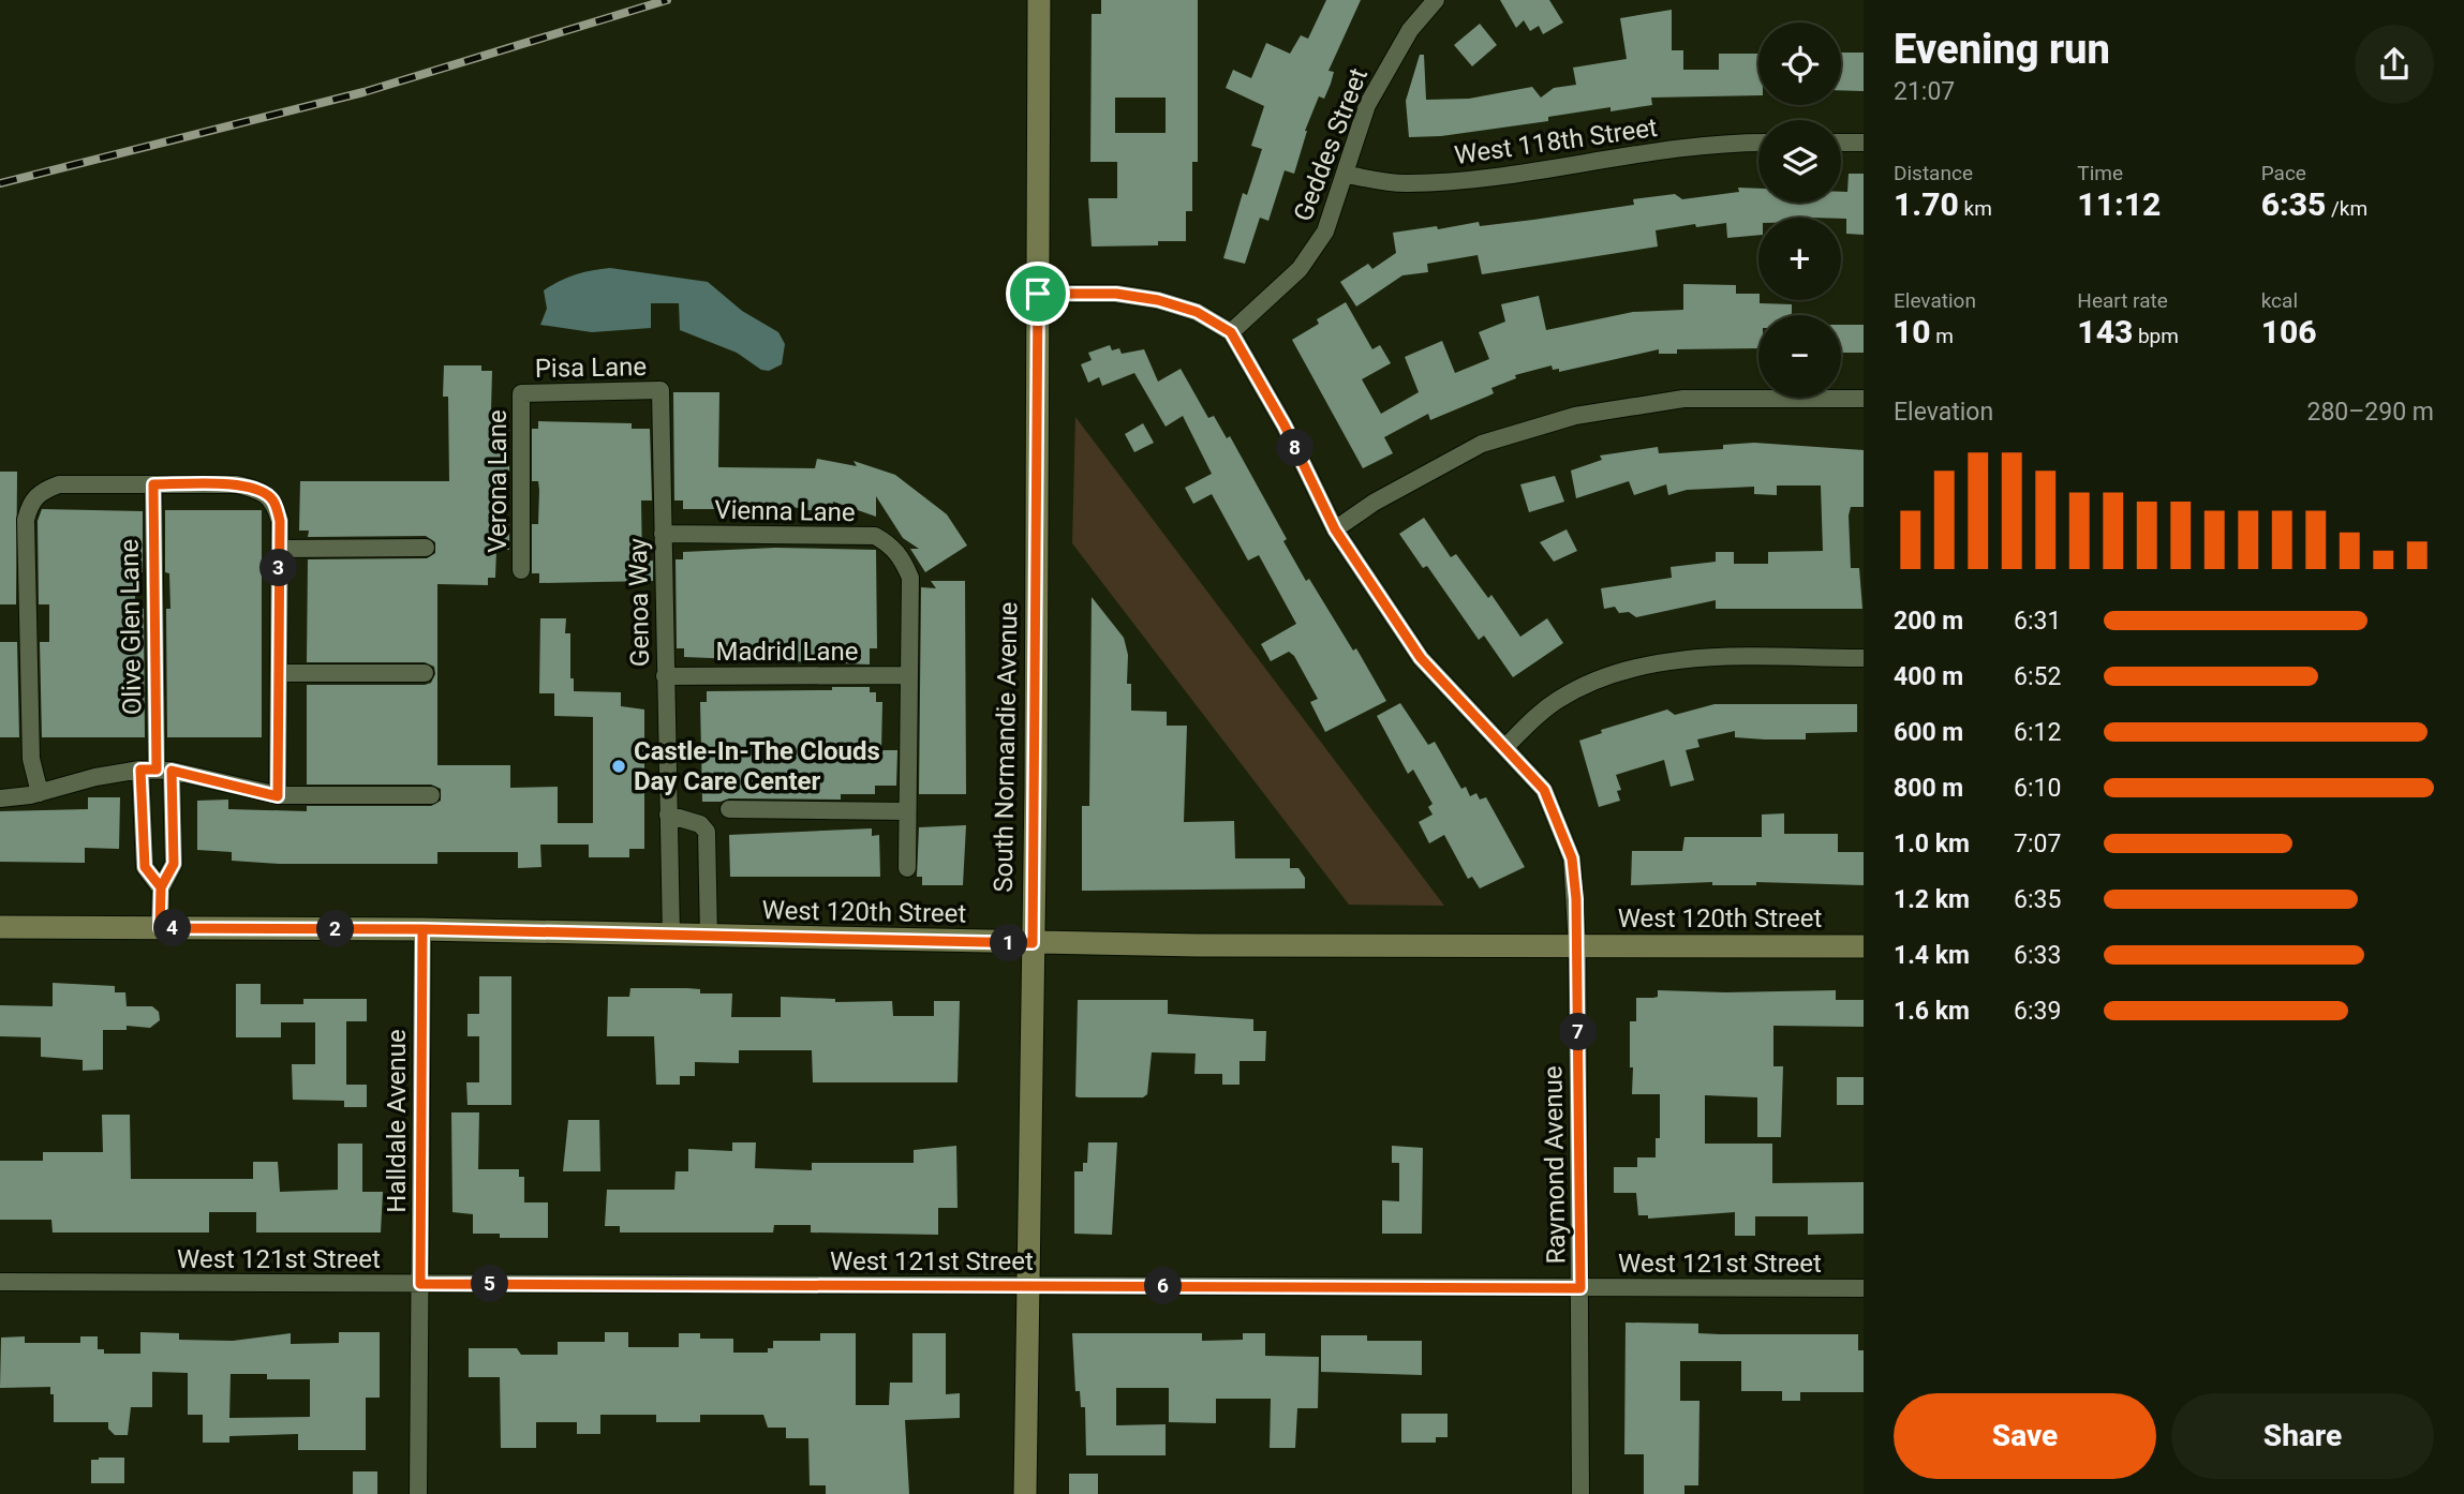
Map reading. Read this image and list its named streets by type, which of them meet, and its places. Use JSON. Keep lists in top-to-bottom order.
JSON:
{
  "streets": {
    "street": [
      "West 118th Street",
      "Geddes Street",
      "Pisa Lane",
      "Verona Lane",
      "Vienna Lane",
      "Genoa Way",
      "Olive Glen Lane",
      "Madrid Lane",
      "South Normandie Avenue",
      "West 120th Street",
      "Halldale Avenue",
      "Raymond Avenue",
      "West 121st Street"
    ]
  },
  "crossings": [
    ["West 118th Street", "Geddes Street"],
    ["Geddes Street", "Raymond Avenue"],
    ["Pisa Lane", "Verona Lane"],
    ["Pisa Lane", "Genoa Way"],
    ["Vienna Lane", "Genoa Way"],
    ["Vienna Lane", "Madrid Lane"],
    ["Genoa Way", "Madrid Lane"],
    ["Genoa Way", "West 120th Street"],
    ["Olive Glen Lane", "West 120th Street"],
    ["South Normandie Avenue", "West 120th Street"],
    ["South Normandie Avenue", "Raymond Avenue"],
    ["South Normandie Avenue", "West 121st Street"],
    ["West 120th Street", "Halldale Avenue"],
    ["West 120th Street", "Raymond Avenue"],
    ["Halldale Avenue", "West 121st Street"],
    ["Raymond Avenue", "West 121st Street"]
  ],
  "places": ["Castle-In-The Clouds Day Care Center"],
  "page": {
    "heading": ["Evening run", "21:07"],
    "map_buttons": ["+", "−"],
    "stats": [
      ["Distance", "1.70 km"],
      ["Time", "11:12"],
      ["Pace", "6:35 /km"],
      ["Elevation", "10 m"],
      ["Heart rate", "143 bpm"],
      ["kcal", "106"]
    ],
    "chart": ["Elevation", "280–290 m"],
    "pins": [
      "8",
      "3",
      "4",
      "2",
      "1",
      "7",
      "5",
      "6"
    ],
    "list": [
      {
        "name": "200 m",
        "note": "6:31"
      },
      {
        "name": "400 m",
        "note": "6:52"
      },
      {
        "name": "600 m",
        "note": "6:12"
      },
      {
        "name": "800 m",
        "note": "6:10"
      },
      {
        "name": "1.0 km",
        "note": "7:07"
      },
      {
        "name": "1.2 km",
        "note": "6:35"
      },
      {
        "name": "1.4 km",
        "note": "6:33"
      },
      {
        "name": "1.6 km",
        "note": "6:39"
      }
    ],
    "buttons": ["Save", "Share"]
  }
}
